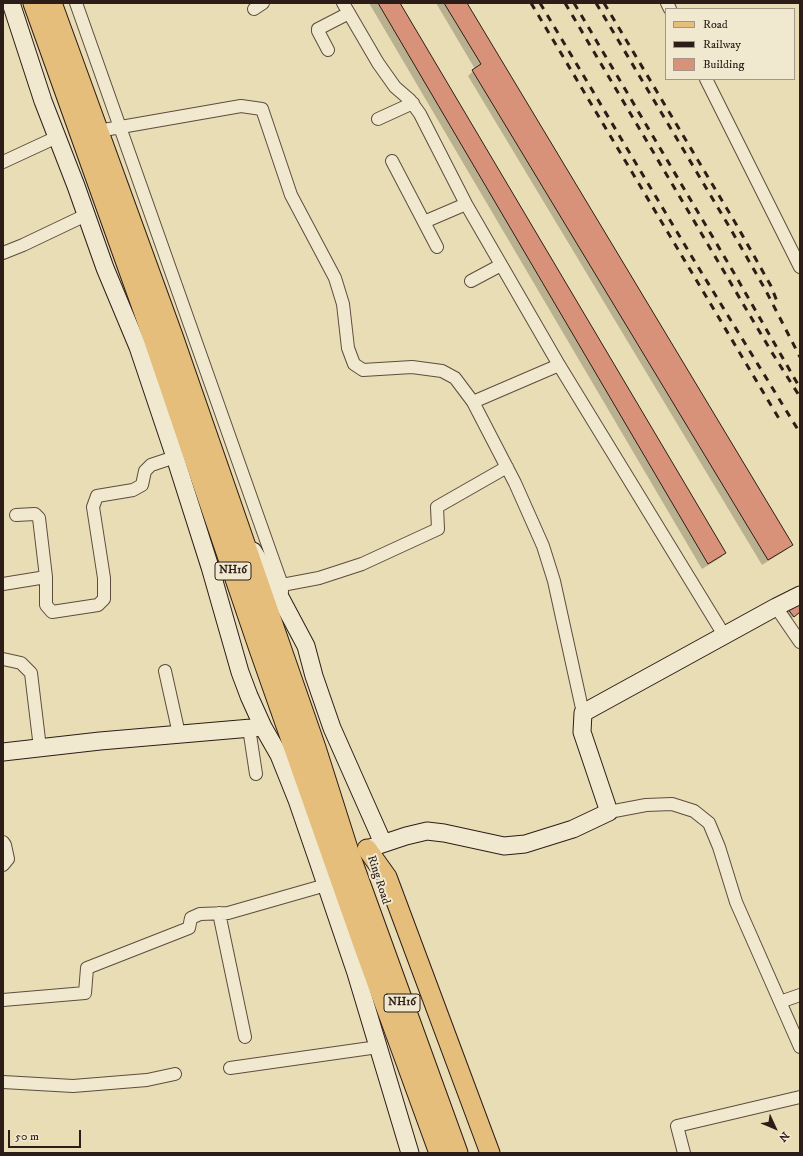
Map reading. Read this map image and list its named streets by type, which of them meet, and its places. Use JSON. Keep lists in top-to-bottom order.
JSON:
{
  "streets": {
    "highway": ["NH16"],
    "main road": ["Ring Road"]
  },
  "crossings": [
    ["NH16", "Ring Road"]
  ],
  "legend": ["Road", "Railway", "Building"],
  "scale_bar": "50 m",
  "north": "bottom right"
}
